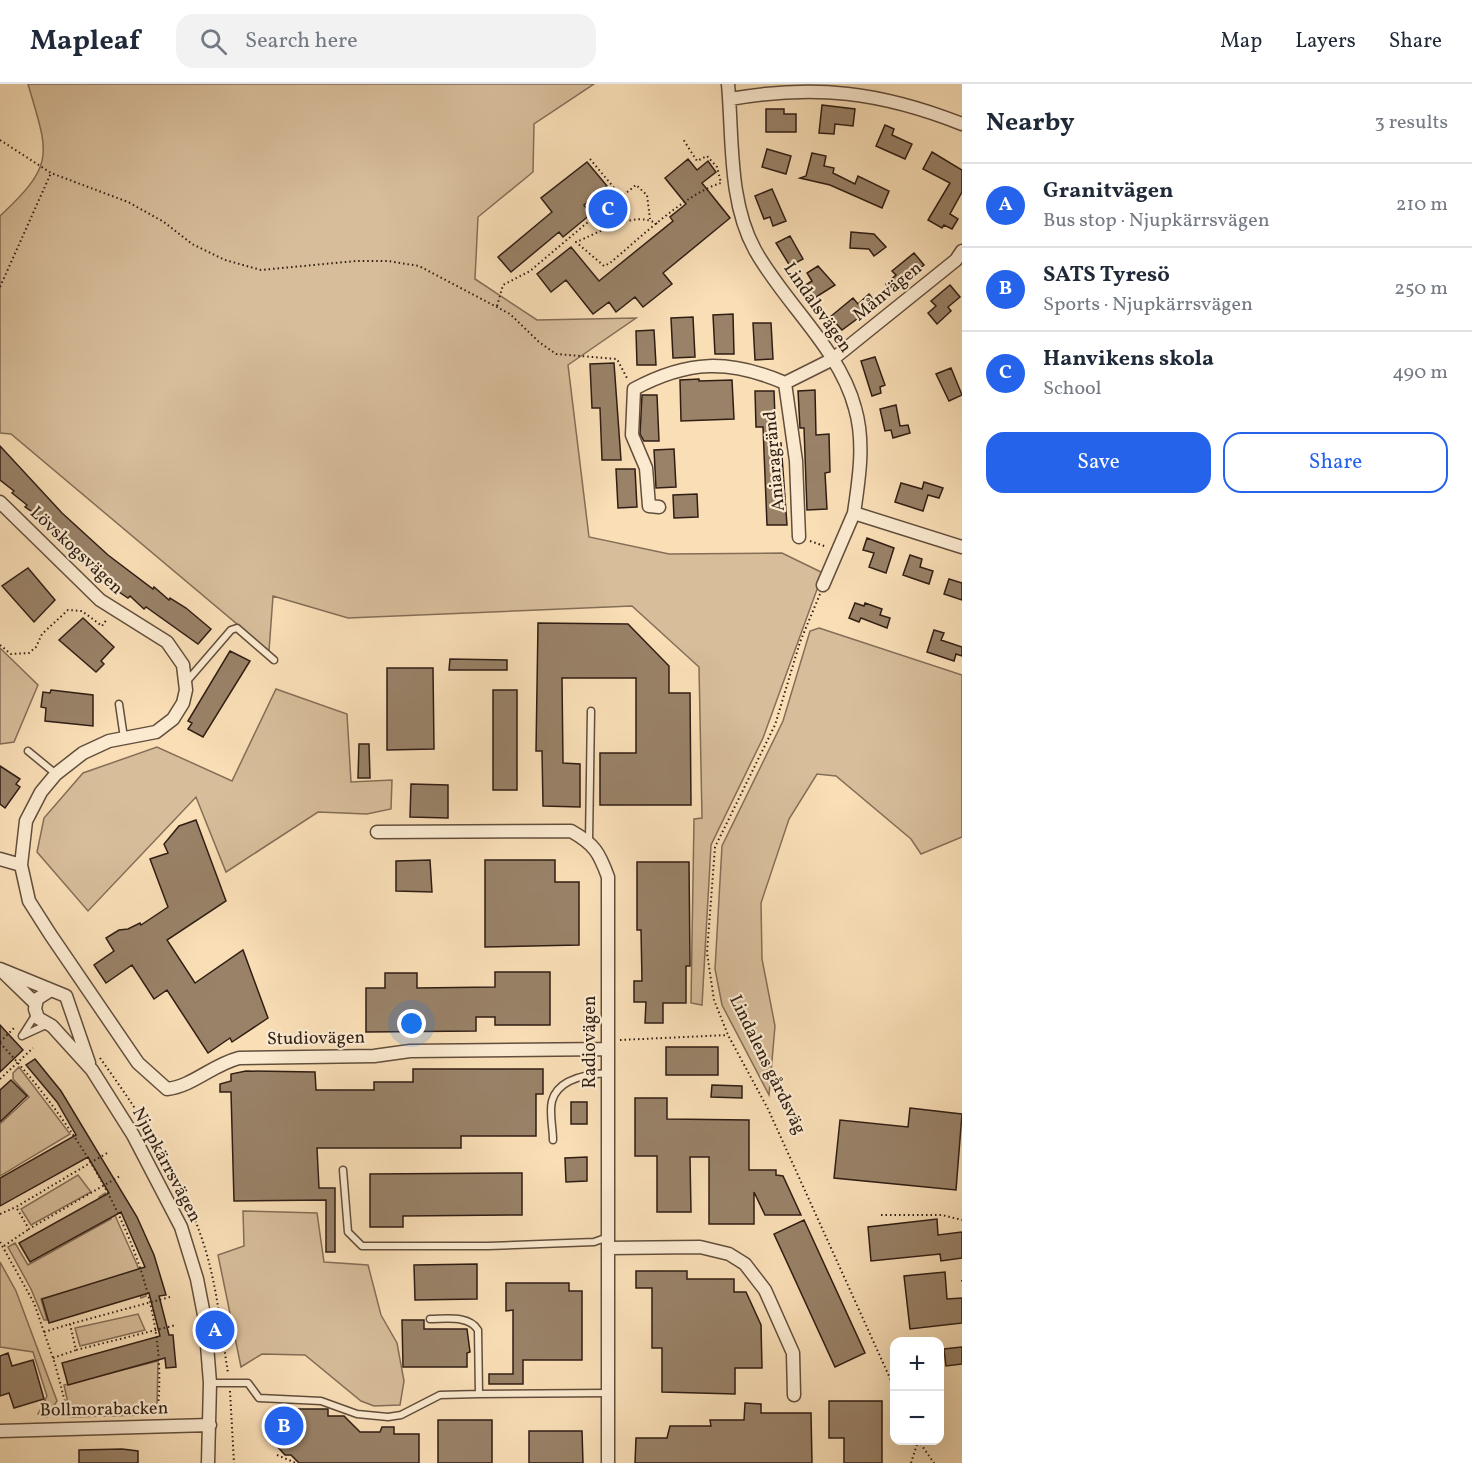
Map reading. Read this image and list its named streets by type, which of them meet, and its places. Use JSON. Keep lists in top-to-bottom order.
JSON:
{
  "streets": {
    "street": [
      "Månvägen",
      "Lindalsvägen",
      "Aniaragränd",
      "Lövskogsvägen",
      "Studiovägen",
      "Radiovägen",
      "Njupkärrsvägen",
      "Bollmorabacken"
    ],
    "path": ["Lindalens gårdsväg"]
  },
  "crossings": [
    ["Månvägen", "Lindalsvägen"],
    ["Studiovägen", "Radiovägen"],
    ["Njupkärrsvägen", "Bollmorabacken"]
  ],
  "page": {
    "header": "Mapleaf",
    "search": "Search here",
    "nav": ["Map", "Layers", "Share"],
    "heading": ["Nearby", "3 results"],
    "list": [
      {
        "mark": "A",
        "name": "Granitvägen",
        "note": "Bus stop · Njupkärrsvägen",
        "value": "210 m"
      },
      {
        "mark": "B",
        "name": "SATS Tyresö",
        "note": "Sports · Njupkärrsvägen",
        "value": "250 m"
      },
      {
        "mark": "C",
        "name": "Hanvikens skola",
        "note": "School",
        "value": "490 m"
      }
    ],
    "pins": ["C", "A", "B"],
    "buttons": ["Save", "Share"],
    "map_buttons": ["+", "−"]
  }
}
